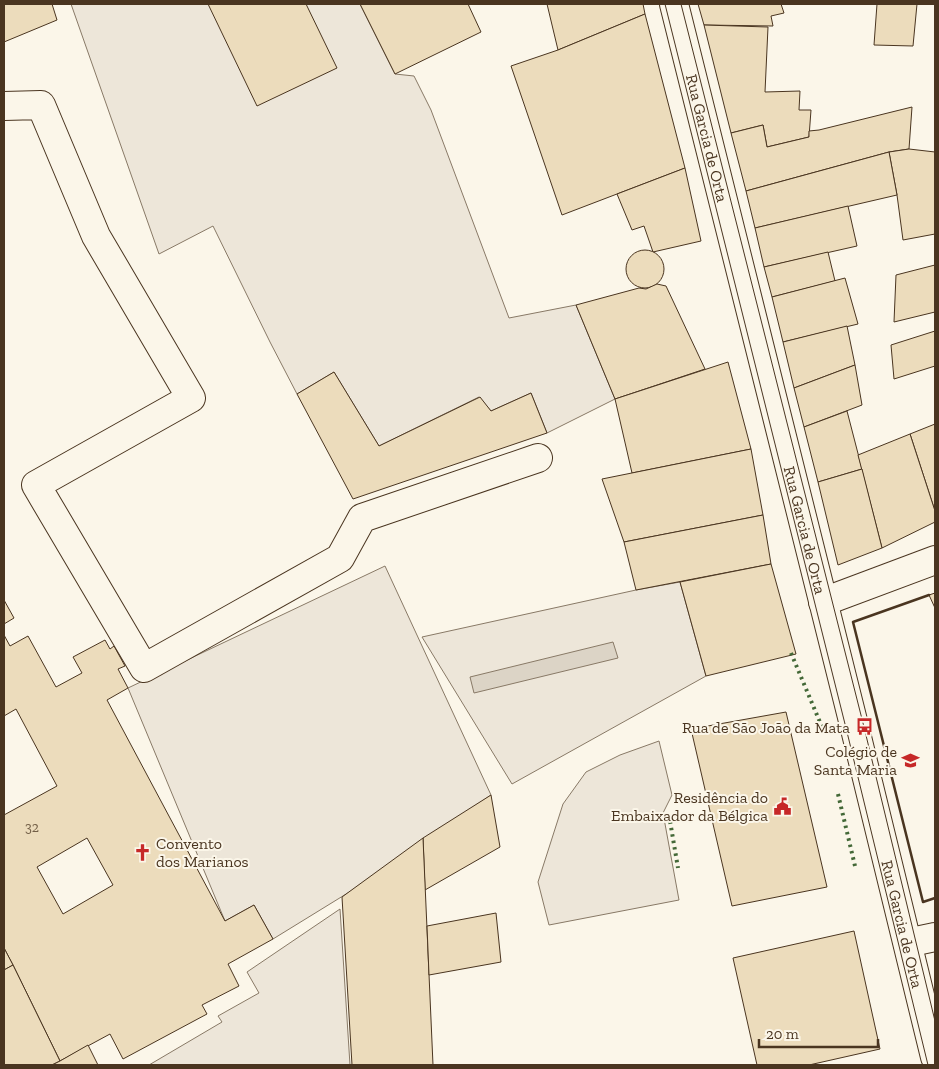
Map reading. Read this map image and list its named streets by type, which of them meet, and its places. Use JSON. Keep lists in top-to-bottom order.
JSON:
{
  "streets": {
    "street": ["Rua Garcia de Orta"]
  },
  "places": {
    "bus stop": ["Rua de São João da Mata"],
    "school or university": ["Colégio de Santa Maria"],
    "public building": ["Residência do Embaixador da Bélgica"],
    "church": ["Convento dos Marianos"]
  },
  "house_numbers": ["32"],
  "scale_bar": "20 m"
}
